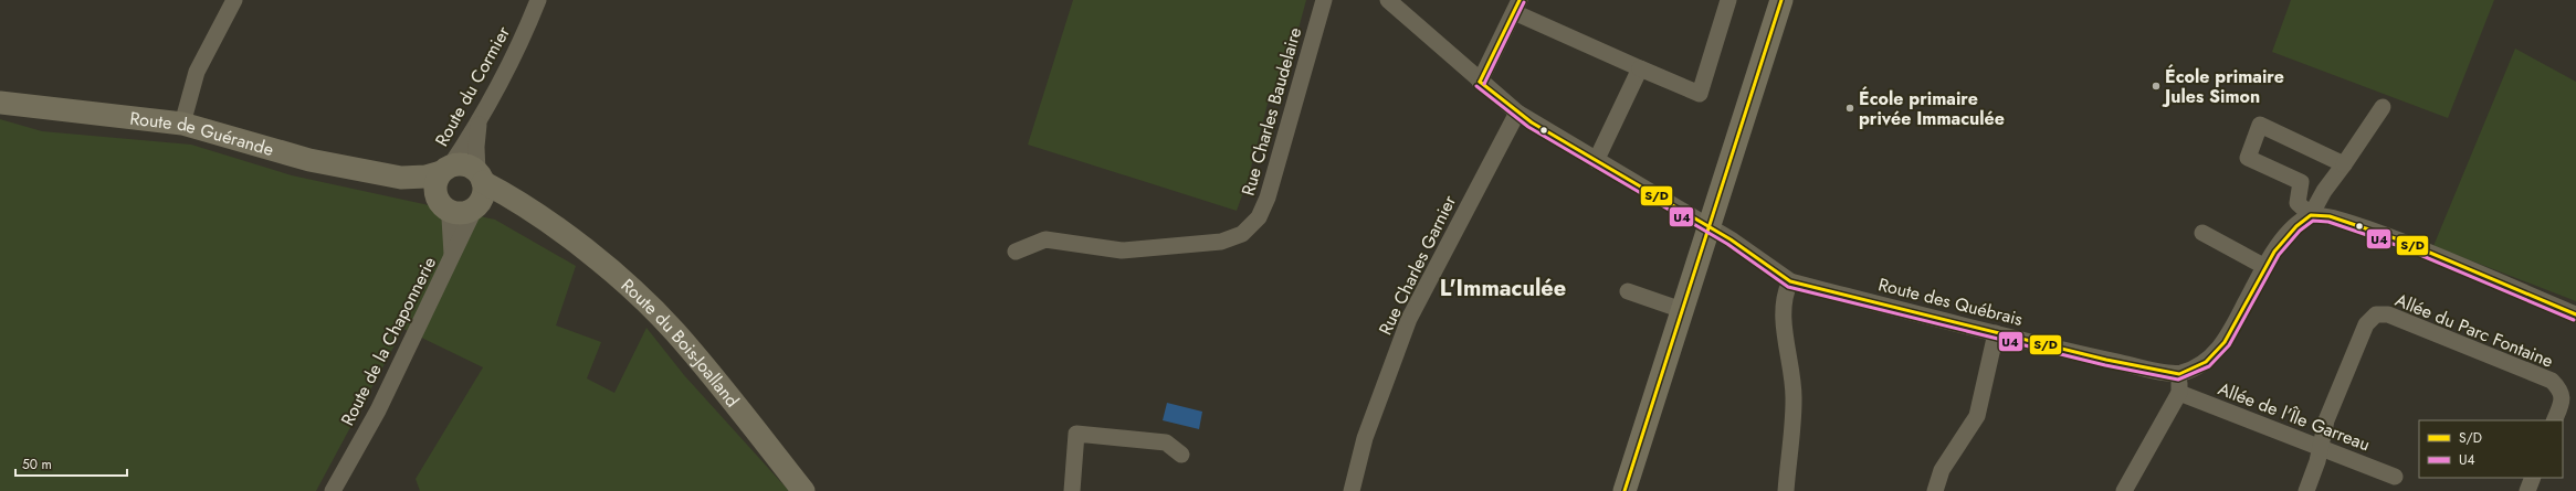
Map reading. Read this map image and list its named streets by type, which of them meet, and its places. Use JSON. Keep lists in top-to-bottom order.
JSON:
{
  "streets": {
    "street": [
      "Route du Cormier",
      "Rue Charles Baudelaire",
      "Route de Guérande",
      "Rue Charles Garnier",
      "Route des Québrais",
      "Allée du Parc Fontaine",
      "Route de la Chaponnerie",
      "Route du Bois-Joalland",
      "Allée de l'Île Garreau"
    ]
  },
  "crossings": [
    ["Route du Cormier", "Route de Guérande"],
    ["Route du Cormier", "Route de la Chaponnerie"],
    ["Route du Cormier", "Route du Bois-Joalland"],
    ["Route de Guérande", "Route de la Chaponnerie"],
    ["Route de Guérande", "Route du Bois-Joalland"],
    ["Rue Charles Garnier", "Route des Québrais"],
    ["Allée du Parc Fontaine", "Allée de l'Île Garreau"],
    ["Route de la Chaponnerie", "Route du Bois-Joalland"]
  ],
  "districts": ["L'Immaculée"],
  "places": ["École primaire Jules Simon", "École primaire privée Immaculée"],
  "lines": ["transit line S/D", "transit line U4"],
  "legend": ["S/D", "U4"],
  "scale_bar": "50 m"
}
